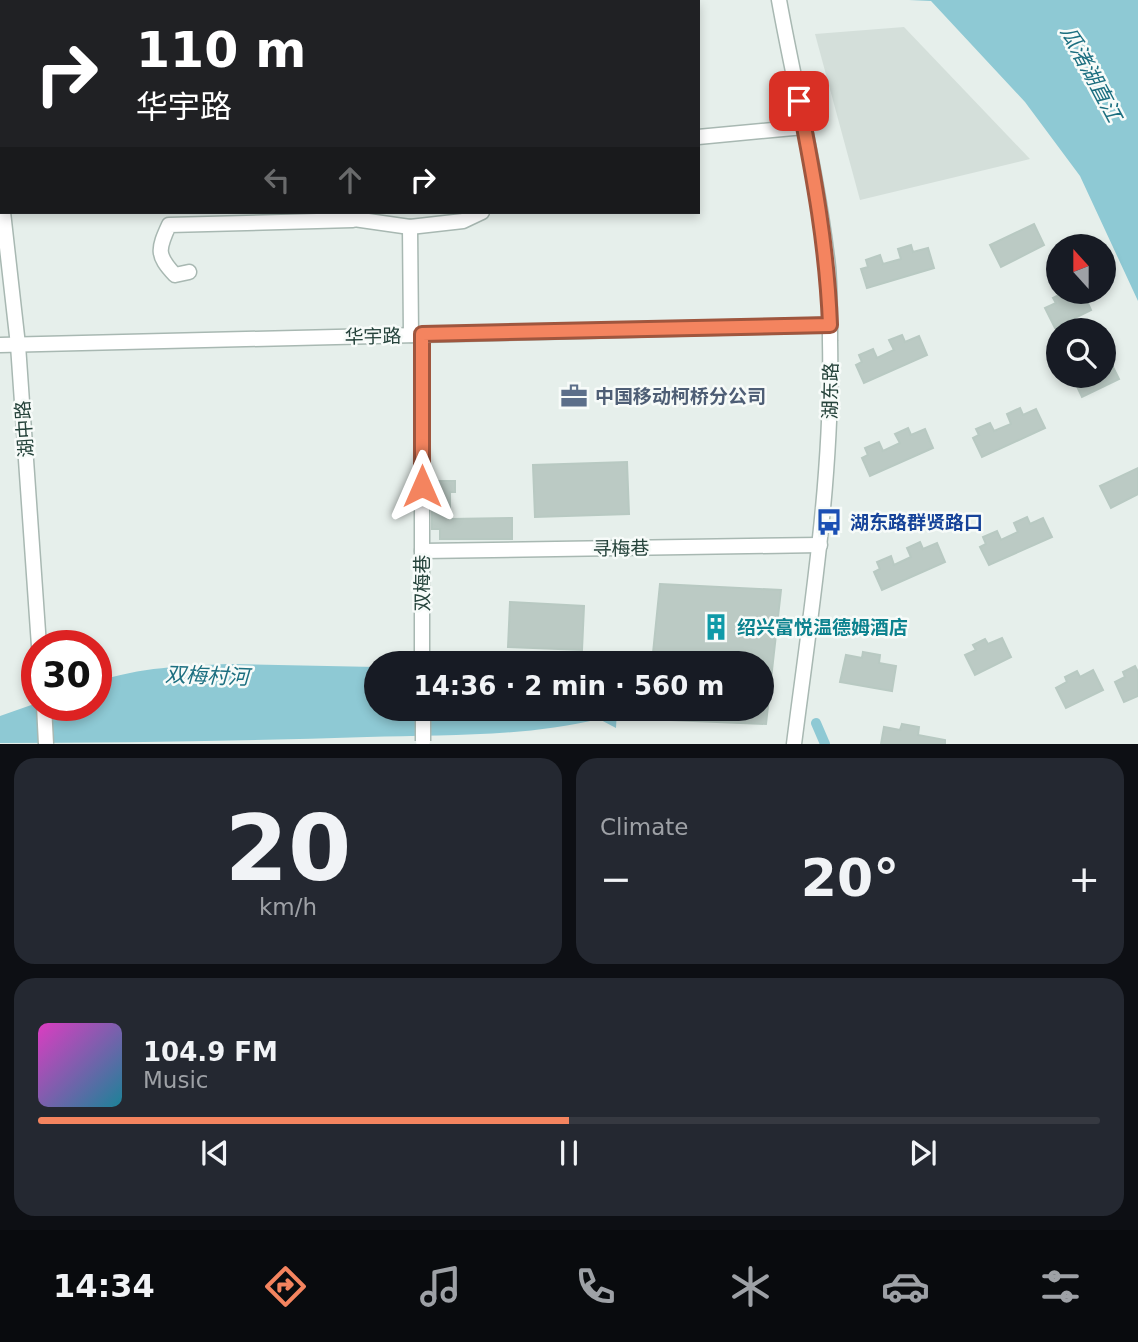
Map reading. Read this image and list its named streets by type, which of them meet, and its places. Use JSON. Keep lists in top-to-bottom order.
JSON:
{
  "streets": {
    "street": [
      "华宇路",
      "湖东路",
      "湖中路",
      "寻梅巷",
      "双梅巷"
    ]
  },
  "crossings": [
    ["华宇路", "湖东路"],
    ["华宇路", "湖中路"],
    ["华宇路", "双梅巷"],
    ["湖东路", "寻梅巷"],
    ["寻梅巷", "双梅巷"]
  ],
  "water": ["瓜渚湖直江", "双梅村河"],
  "places": {
    "office": ["中国移动柯桥分公司"],
    "bus stop": ["湖东路群贤路口"],
    "building": ["绍兴富悦温德姆酒店"]
  },
  "north": "top",
  "page": {
    "turn": ["110 m", "华宇路"],
    "limit": "30",
    "trip": "14:36 · 2 min · 560 m",
    "tile": [
      ["20", "km/h"],
      "Climate"
    ],
    "heat": ["−", "20°", "+"],
    "song": ["104.9 FM", "Music"],
    "tabs": "14:34"
  }
}
